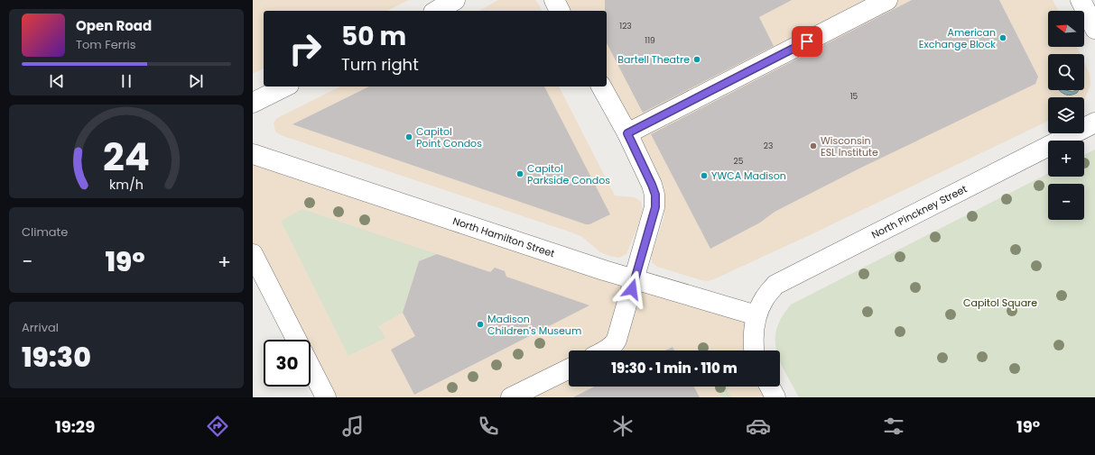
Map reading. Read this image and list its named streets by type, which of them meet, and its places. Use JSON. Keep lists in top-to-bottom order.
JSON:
{
  "streets": {
    "street": ["North Pinckney Street", "North Hamilton Street"]
  },
  "crossings": [
    ["North Pinckney Street", "North Hamilton Street"]
  ],
  "parks": ["Capitol Square"],
  "places": [
    "American Exchange Block",
    "Bartell Theatre",
    "Capitol Point Condos",
    "Wisconsin ESL Institute",
    "Capitol Parkside Condos",
    "YWCA Madison",
    "Madison Children's Museum"
  ],
  "house_numbers": [
    "123",
    "119",
    "15",
    "23",
    "25"
  ],
  "north": "left",
  "page": {
    "map_buttons": ["+", "−"],
    "turn": ["50 m", "Turn right"],
    "song": ["Open Road", "Tom Ferris"],
    "tile": [
      "Climate",
      ["Arrival", "19:30"]
    ],
    "heat": ["−", "19°", "+"],
    "limit": "30",
    "trip": "19:30 · 1 min · 110 m",
    "tabs": ["19:29", "19°"],
    "gauge": ["24", "km/h"]
  }
}
